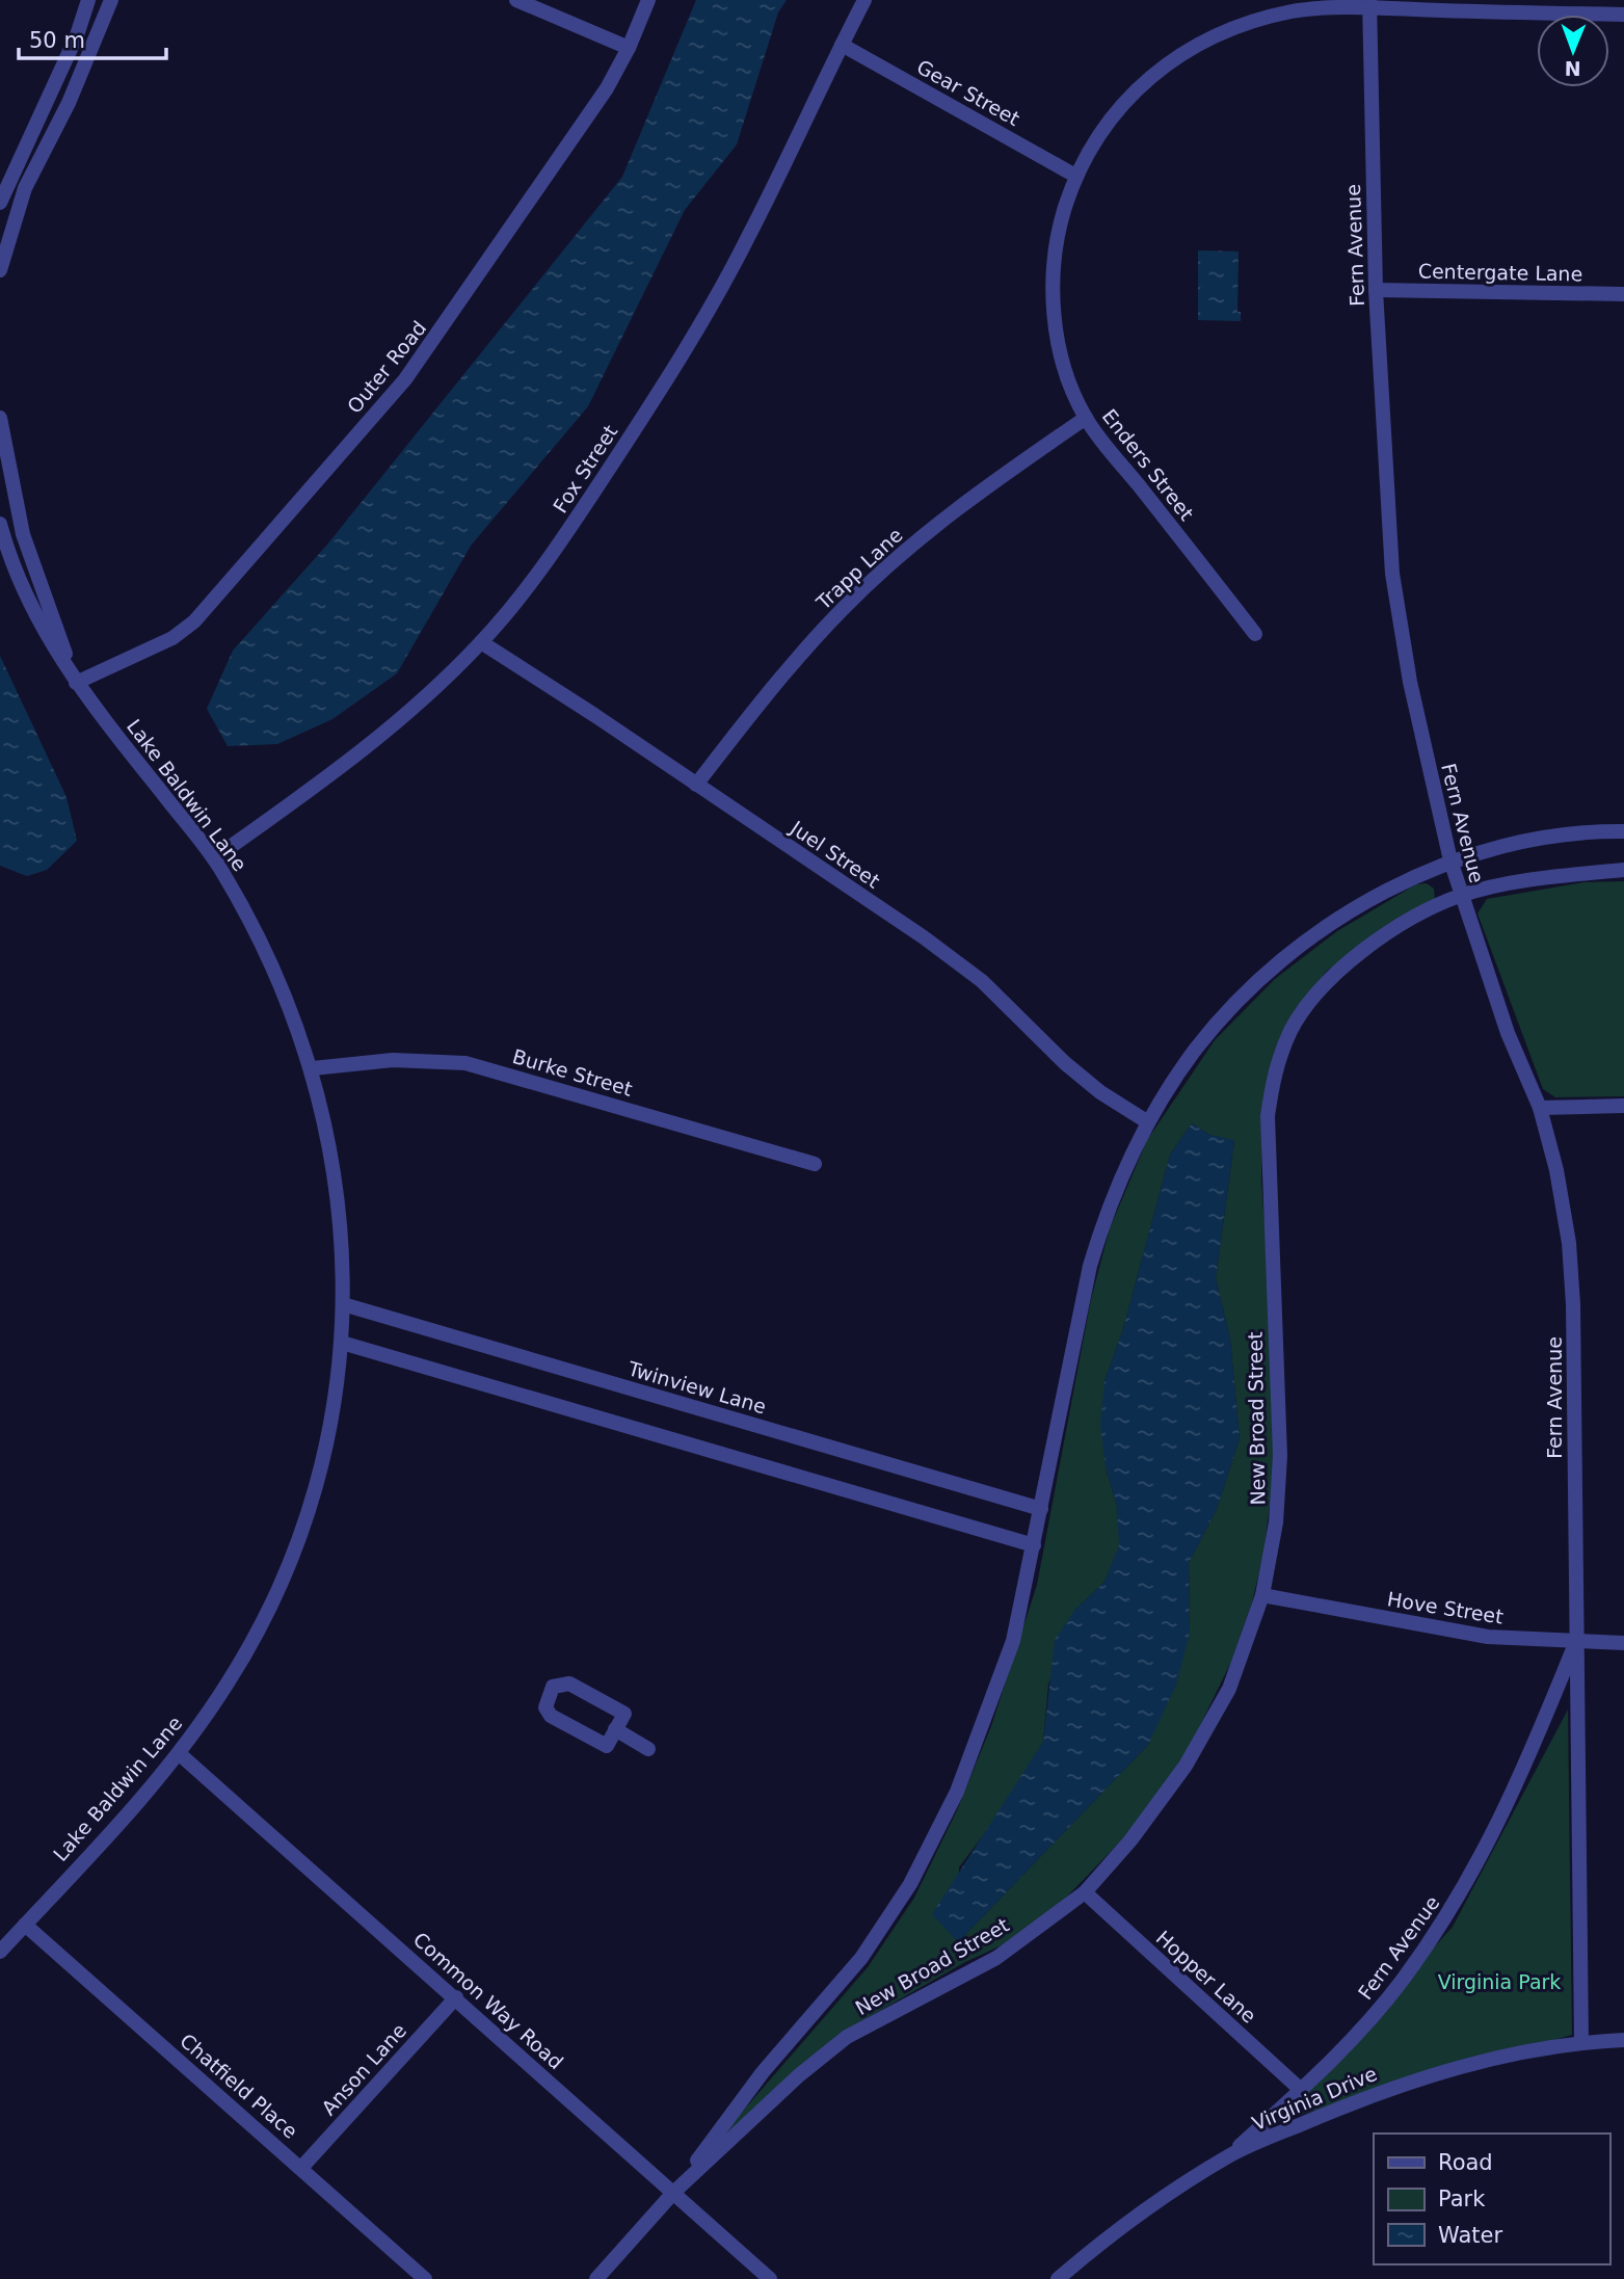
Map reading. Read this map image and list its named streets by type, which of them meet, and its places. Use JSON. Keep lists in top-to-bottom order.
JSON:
{
  "streets": {
    "street": [
      "Gear Street",
      "Fern Avenue",
      "Centergate Lane",
      "Outer Road",
      "Enders Street",
      "Fox Street",
      "Trapp Lane",
      "Lake Baldwin Lane",
      "Juel Street",
      "Burke Street",
      "Twinview Lane",
      "New Broad Street",
      "Hove Street",
      "Hopper Lane",
      "Common Way Road",
      "Anson Lane",
      "Chatfield Place",
      "Virginia Drive"
    ]
  },
  "crossings": [
    ["Gear Street", "Enders Street"],
    ["Gear Street", "Fox Street"],
    ["Fern Avenue", "Centergate Lane"],
    ["Fern Avenue", "Enders Street"],
    ["Fern Avenue", "New Broad Street"],
    ["Fern Avenue", "Hove Street"],
    ["Fern Avenue", "Hopper Lane"],
    ["Fern Avenue", "Virginia Drive"],
    ["Outer Road", "Lake Baldwin Lane"],
    ["Enders Street", "Trapp Lane"],
    ["Fox Street", "Lake Baldwin Lane"],
    ["Fox Street", "Juel Street"],
    ["Trapp Lane", "Juel Street"],
    ["Lake Baldwin Lane", "Burke Street"],
    ["Lake Baldwin Lane", "Twinview Lane"],
    ["Lake Baldwin Lane", "Common Way Road"],
    ["Lake Baldwin Lane", "Chatfield Place"],
    ["Juel Street", "New Broad Street"],
    ["Twinview Lane", "New Broad Street"],
    ["New Broad Street", "Hove Street"],
    ["New Broad Street", "Hopper Lane"],
    ["New Broad Street", "Common Way Road"],
    ["Common Way Road", "Anson Lane"],
    ["Anson Lane", "Chatfield Place"]
  ],
  "parks": ["Virginia Park"],
  "legend": ["Road", "Park", "Water"],
  "scale_bar": "50 m",
  "north": "bottom"
}
